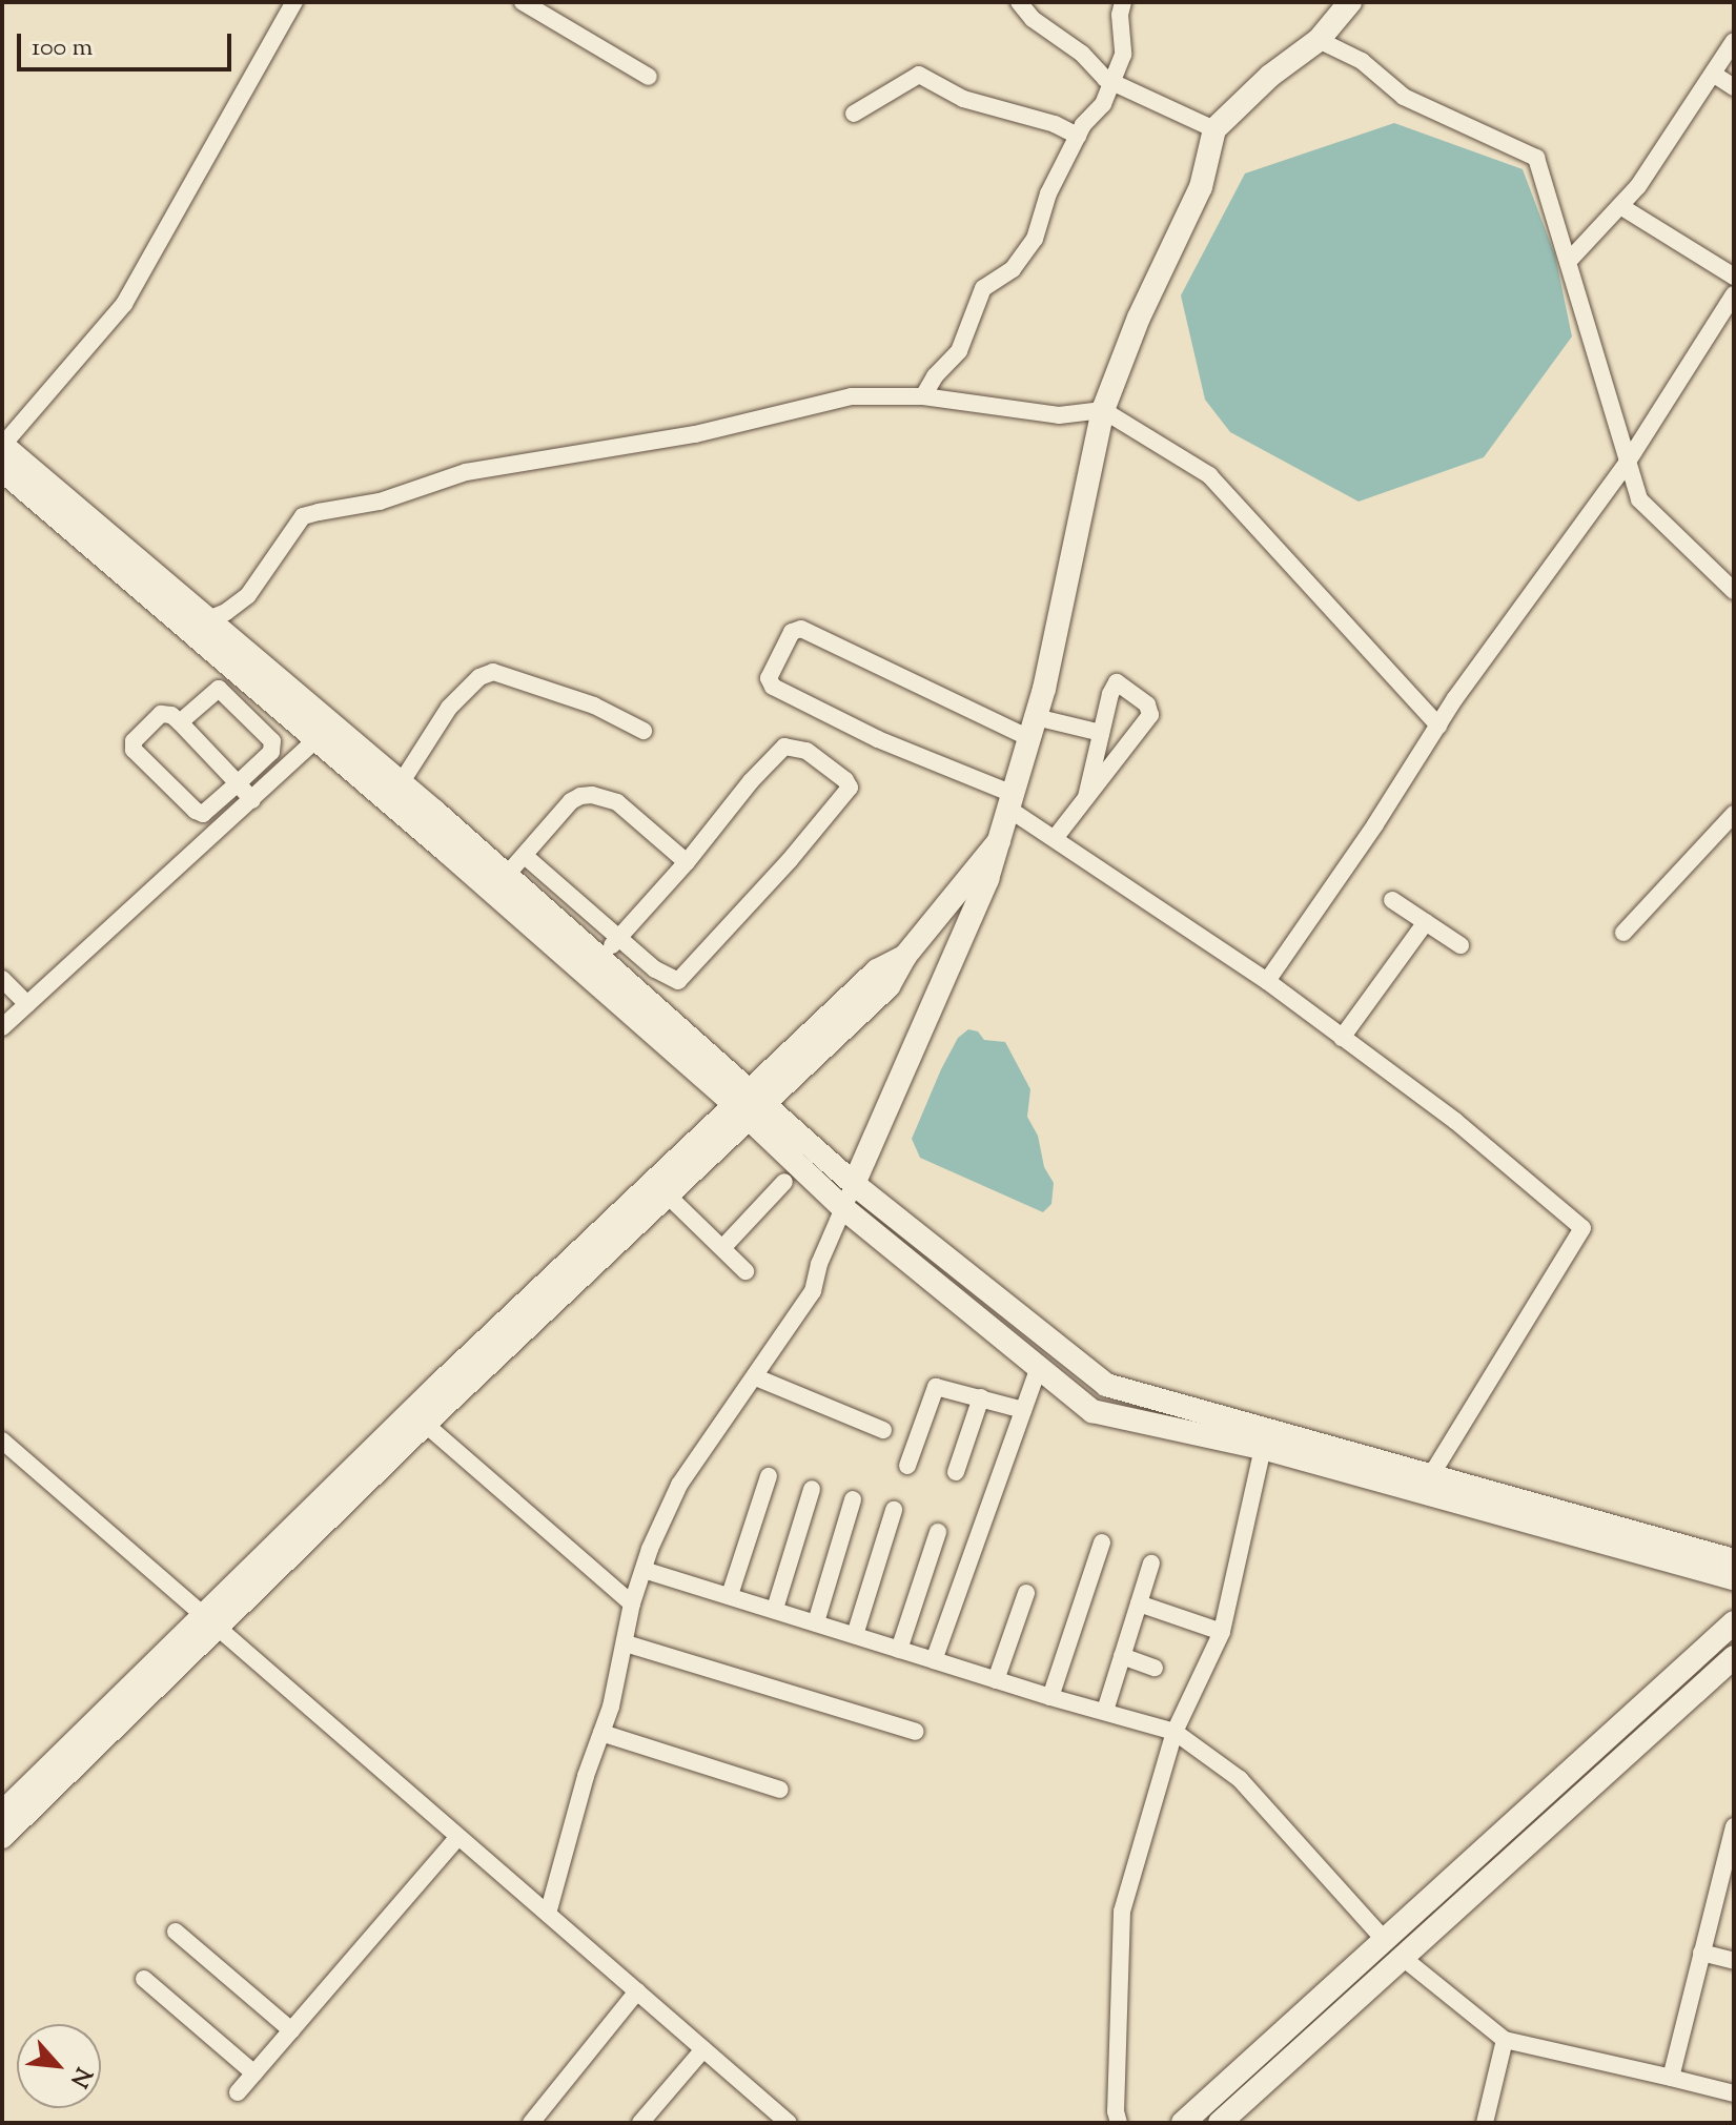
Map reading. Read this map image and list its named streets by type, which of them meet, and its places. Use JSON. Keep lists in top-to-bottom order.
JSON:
{
  "scale_bar": "100 m",
  "north": "bottom right"
}
